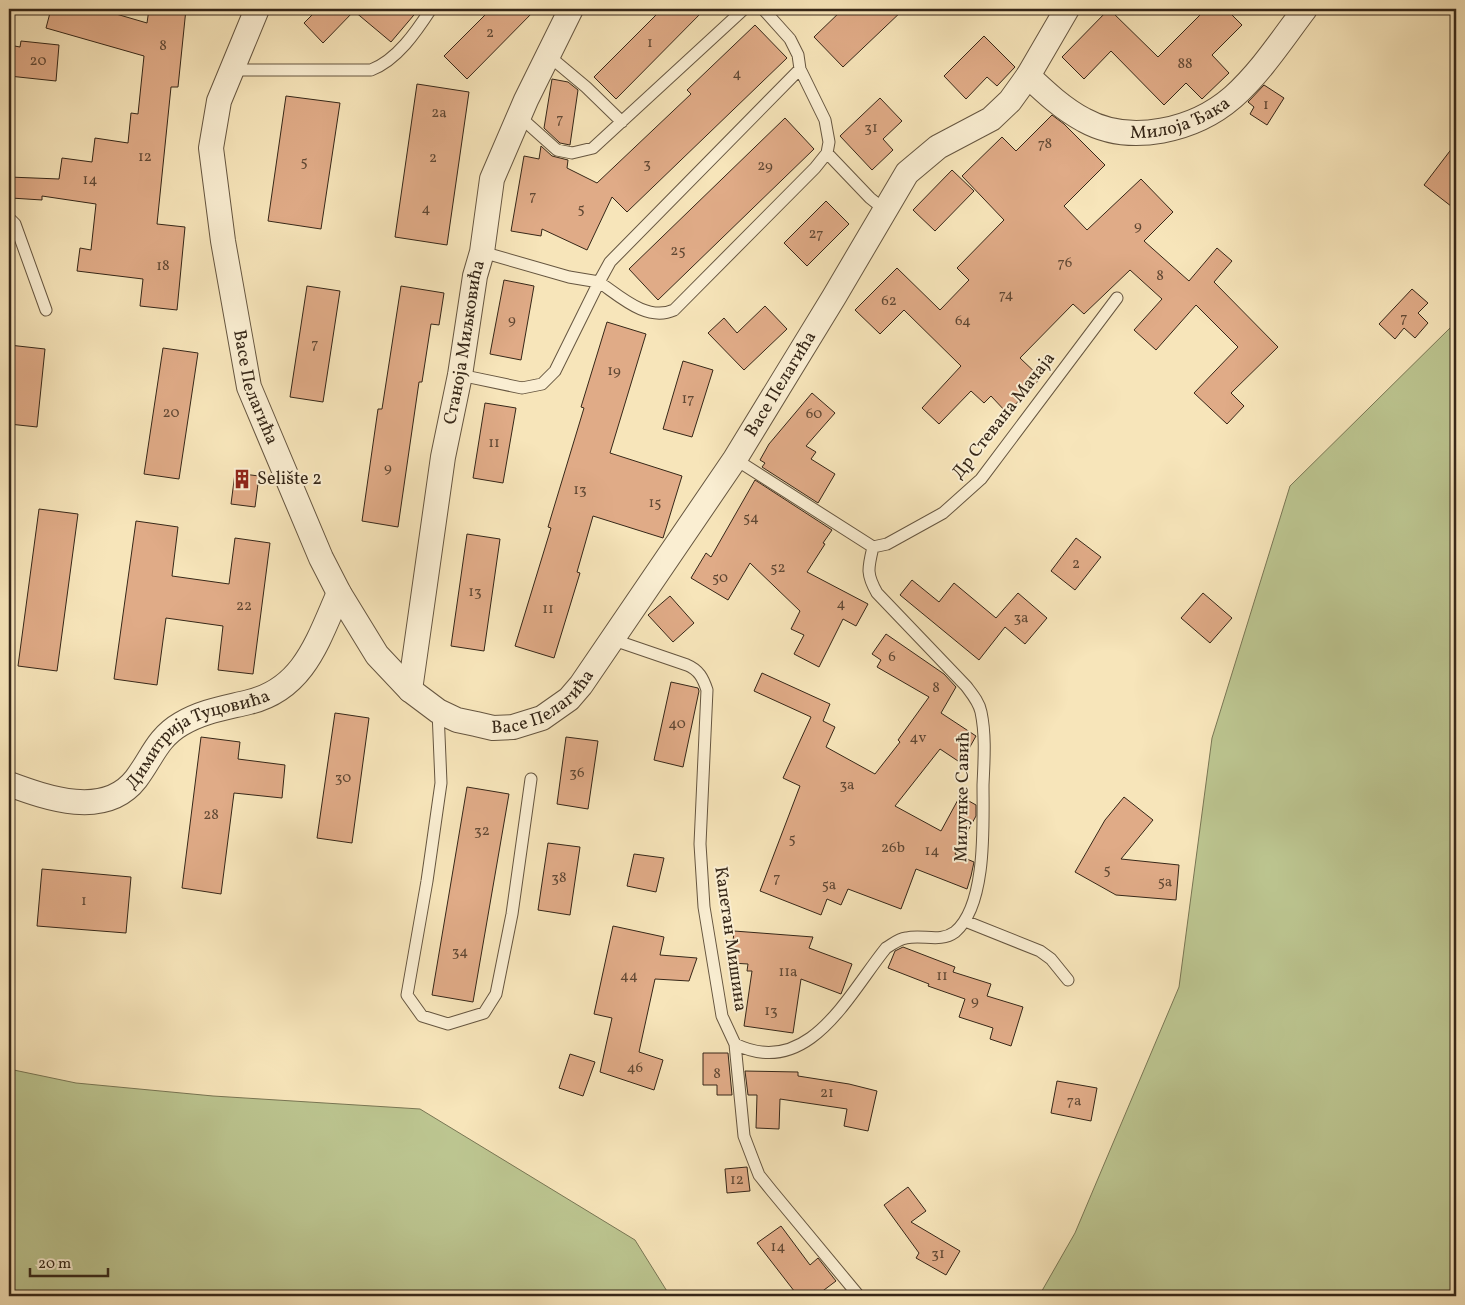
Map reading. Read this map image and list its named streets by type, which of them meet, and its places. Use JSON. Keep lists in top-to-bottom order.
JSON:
{
  "streets": {
    "street": [
      "Милоја Ђака",
      "Станоја Миљковића",
      "Васе Пелагића",
      "Димитрија Туцовића"
    ],
    "lane": ["Др Стевана Мачаја", "Милунке Савић", "Капетан Мишина"]
  },
  "crossings": [
    ["Милоја Ђака", "Васе Пелагића"],
    ["Станоја Миљковића", "Васе Пелагића"],
    ["Васе Пелагића", "Димитрија Туцовића"],
    ["Васе Пелагића", "Капетан Мишина"],
    ["Др Стевана Мачаја", "Милунке Савић"]
  ],
  "places": {
    "building": ["Selište 2"]
  },
  "house_numbers": [
    "2",
    "1",
    "8",
    "20",
    "88",
    "4",
    "1",
    "2a",
    "7",
    "31",
    "78",
    "12",
    "2",
    "5",
    "3",
    "29",
    "14",
    "7",
    "4",
    "5",
    "9",
    "27",
    "25",
    "76",
    "18",
    "8",
    "74",
    "62",
    "7",
    "9",
    "64",
    "7",
    "19",
    "17",
    "20",
    "60",
    "11",
    "9",
    "13",
    "15",
    "54",
    "2",
    "52",
    "50",
    "13",
    "4",
    "22",
    "11",
    "3a",
    "6",
    "8",
    "40",
    "4v",
    "36",
    "30",
    "3a",
    "28",
    "32",
    "5",
    "26b",
    "14",
    "5",
    "38",
    "7",
    "5a",
    "5a",
    "1",
    "34",
    "11a",
    "44",
    "11",
    "9",
    "13",
    "46",
    "8",
    "21",
    "7a",
    "12",
    "14",
    "31"
  ],
  "scale_bar": "20 m"
}
